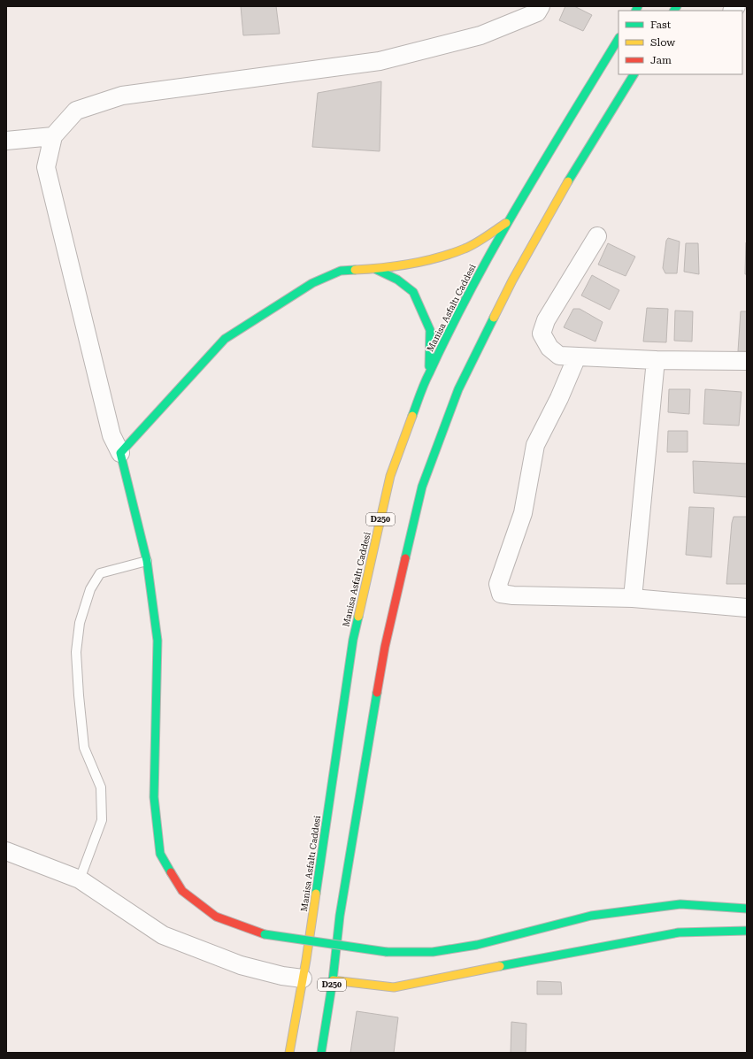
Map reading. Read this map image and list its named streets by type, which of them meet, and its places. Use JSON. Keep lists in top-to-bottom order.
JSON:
{
  "streets": {
    "main road": ["Manisa Asfaltı Caddesi", "D250"]
  },
  "legend": ["Fast", "Slow", "Jam"]
}
